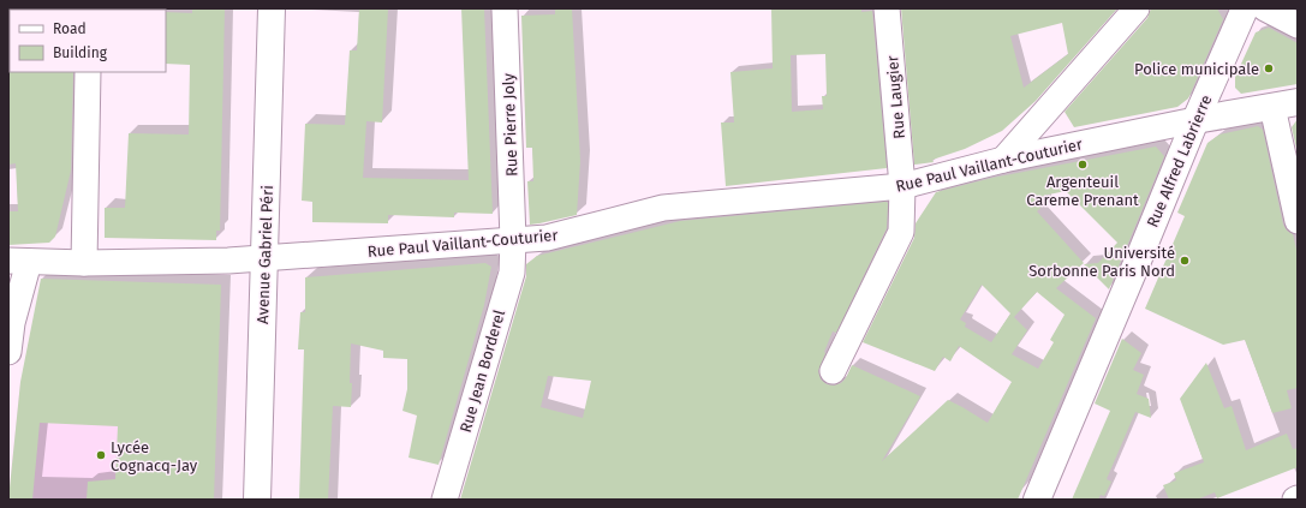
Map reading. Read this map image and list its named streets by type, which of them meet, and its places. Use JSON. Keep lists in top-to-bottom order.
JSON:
{
  "streets": {
    "main road": ["Rue Alfred Labrierre", "Avenue Gabriel Péri"],
    "street": [
      "Rue Laugier",
      "Rue Pierre Joly",
      "Rue Paul Vaillant-Couturier",
      "Rue Jean Borderel"
    ]
  },
  "crossings": [
    ["Rue Laugier", "Rue Paul Vaillant-Couturier"],
    ["Rue Pierre Joly", "Rue Paul Vaillant-Couturier"],
    ["Rue Pierre Joly", "Rue Jean Borderel"],
    ["Rue Alfred Labrierre", "Rue Paul Vaillant-Couturier"],
    ["Rue Paul Vaillant-Couturier", "Avenue Gabriel Péri"],
    ["Rue Paul Vaillant-Couturier", "Rue Jean Borderel"]
  ],
  "places": [
    "Police municipale",
    "Argenteuil Careme Prenant",
    "Université Sorbonne Paris Nord",
    "Lycée Cognacq-Jay"
  ],
  "legend": ["Road", "Building"]
}
